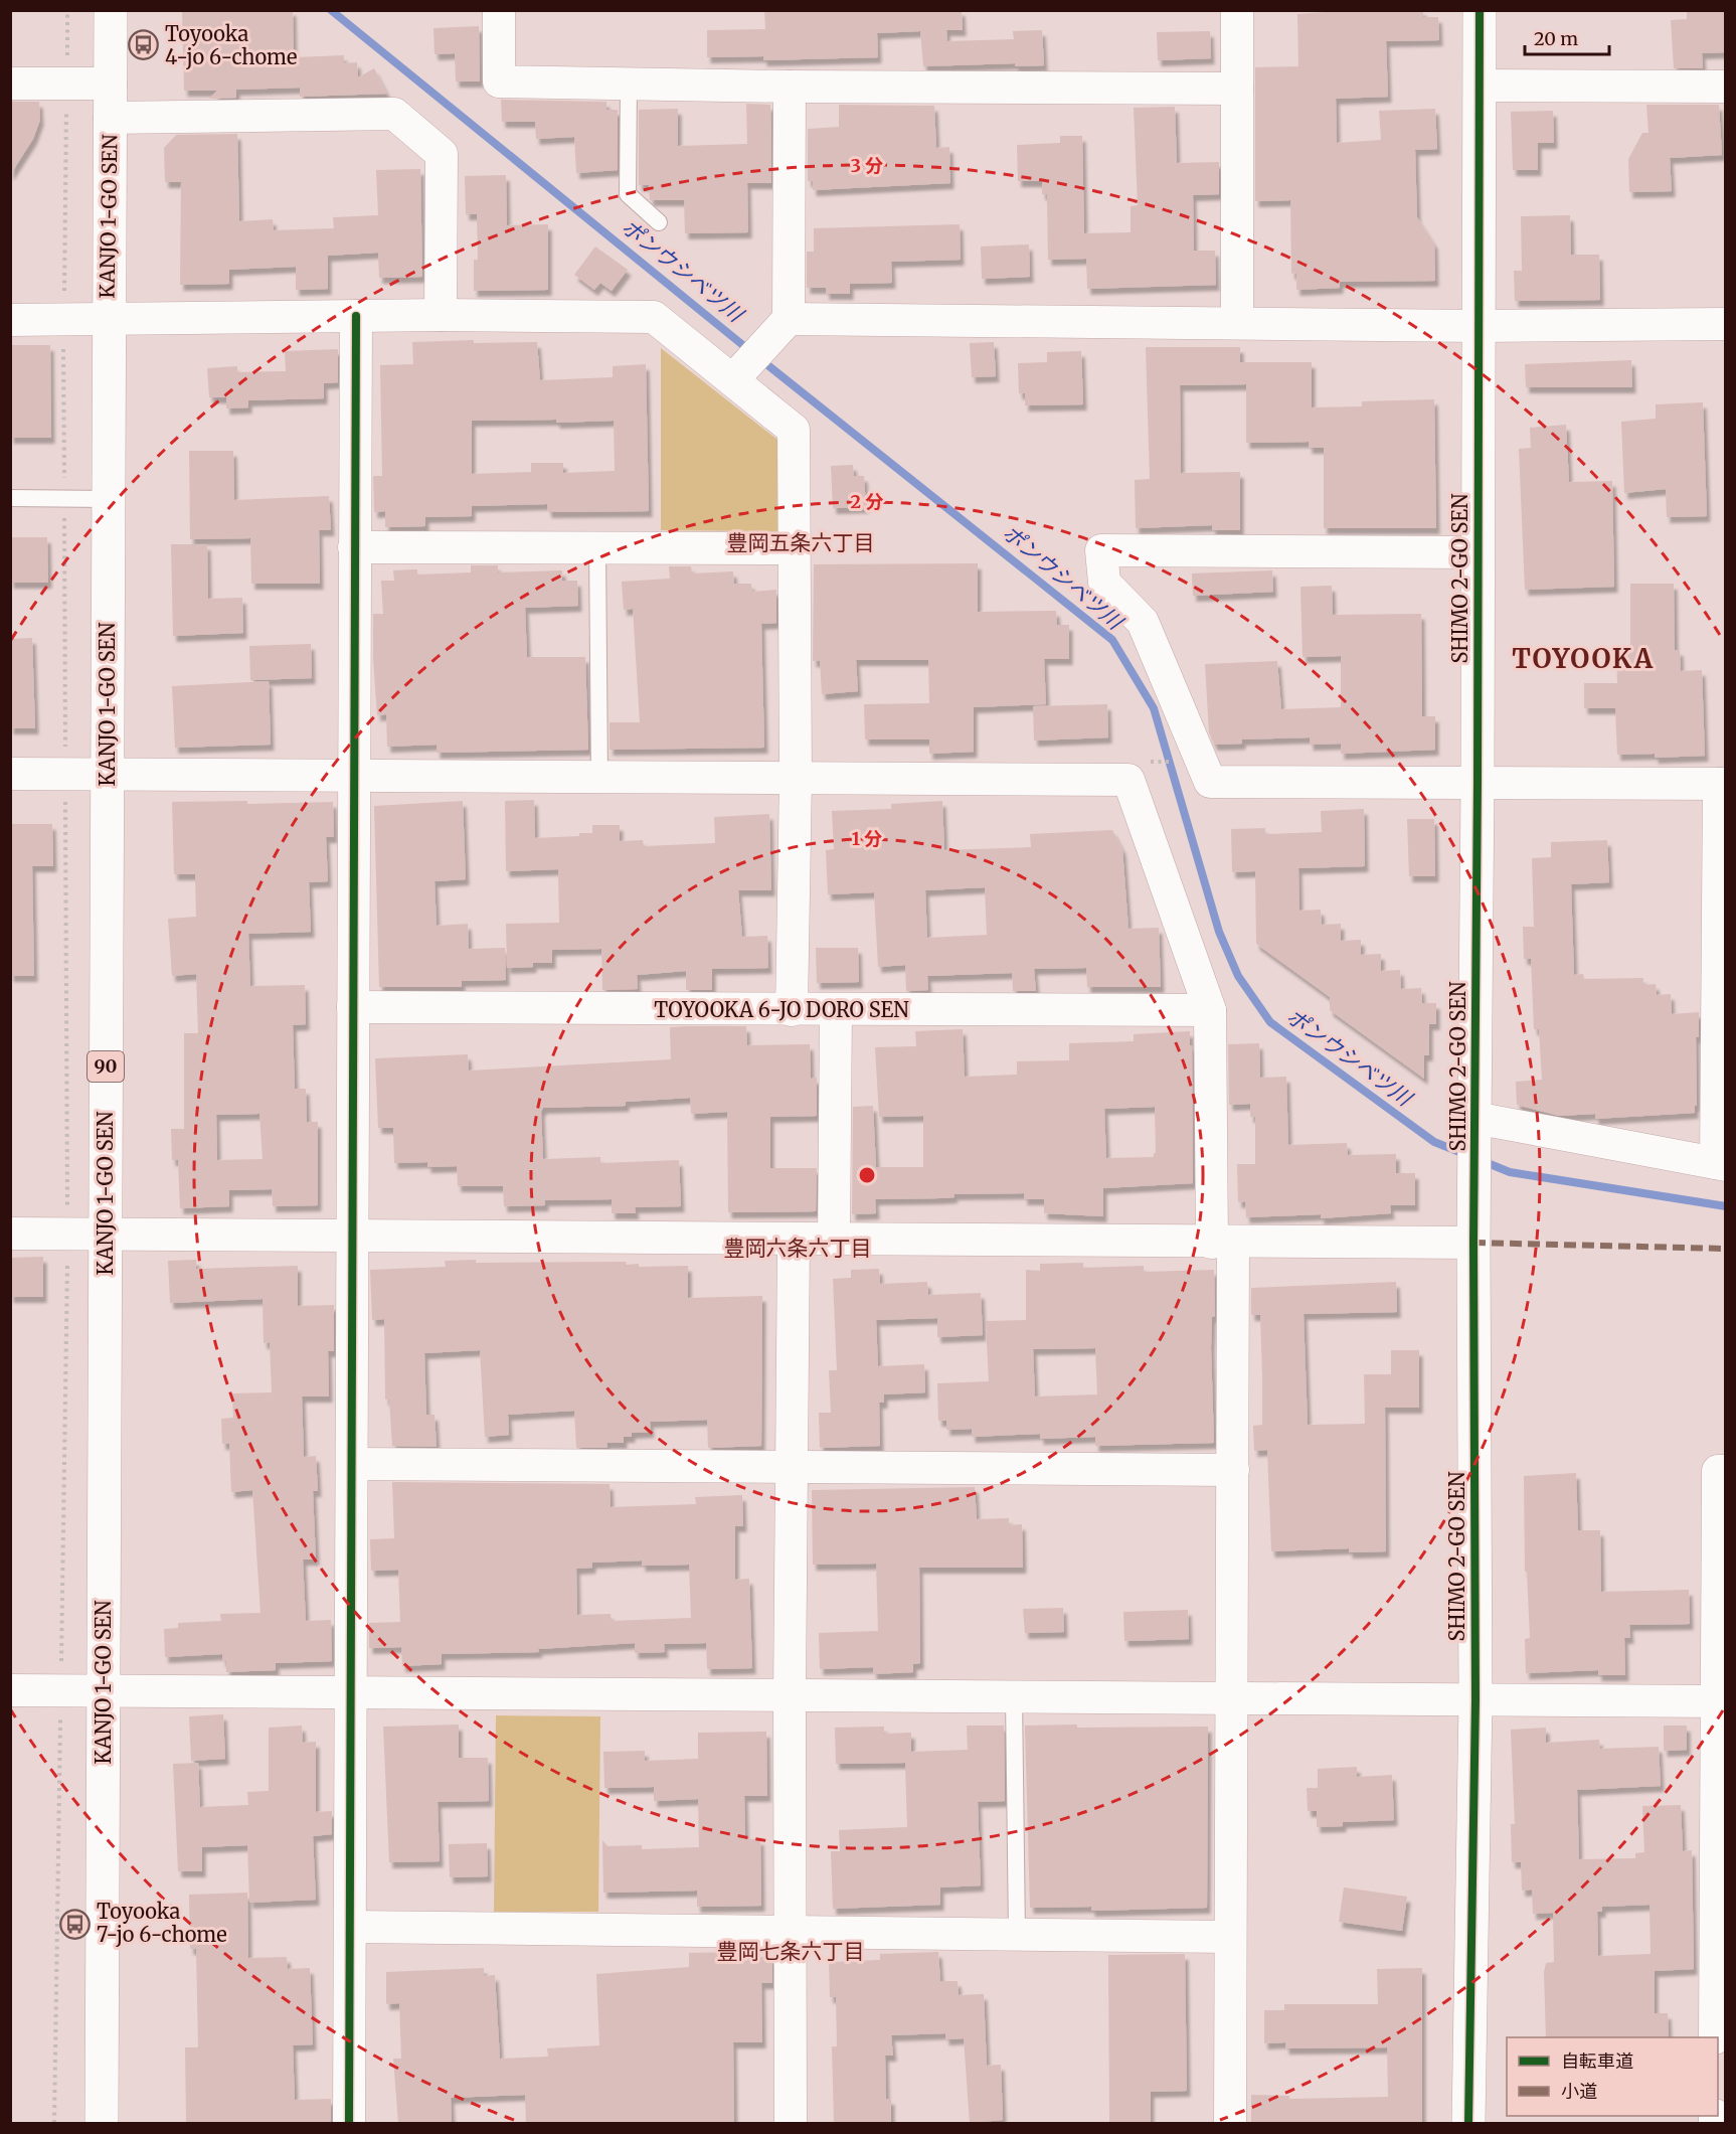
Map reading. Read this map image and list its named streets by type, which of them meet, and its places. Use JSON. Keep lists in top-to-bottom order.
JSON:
{
  "streets": {
    "main road": ["KANJO 1-GO SEN", "SHIMO 2-GO SEN", "90"],
    "street": ["TOYOOKA 6-JO DORO SEN"]
  },
  "districts": [
    "豊岡五条六丁目",
    "TOYOOKA",
    "豊岡六条六丁目",
    "豊岡七条六丁目"
  ],
  "water": ["ポンウシベツ川"],
  "places": {
    "bus stop": ["Toyooka 4-jo 6-chome", "Toyooka 7-jo 6-chome"]
  },
  "legend": ["自転車道", "小道"],
  "scale_bar": "20 m",
  "rings": ["3 分", "2 分", "1 分"]
}
